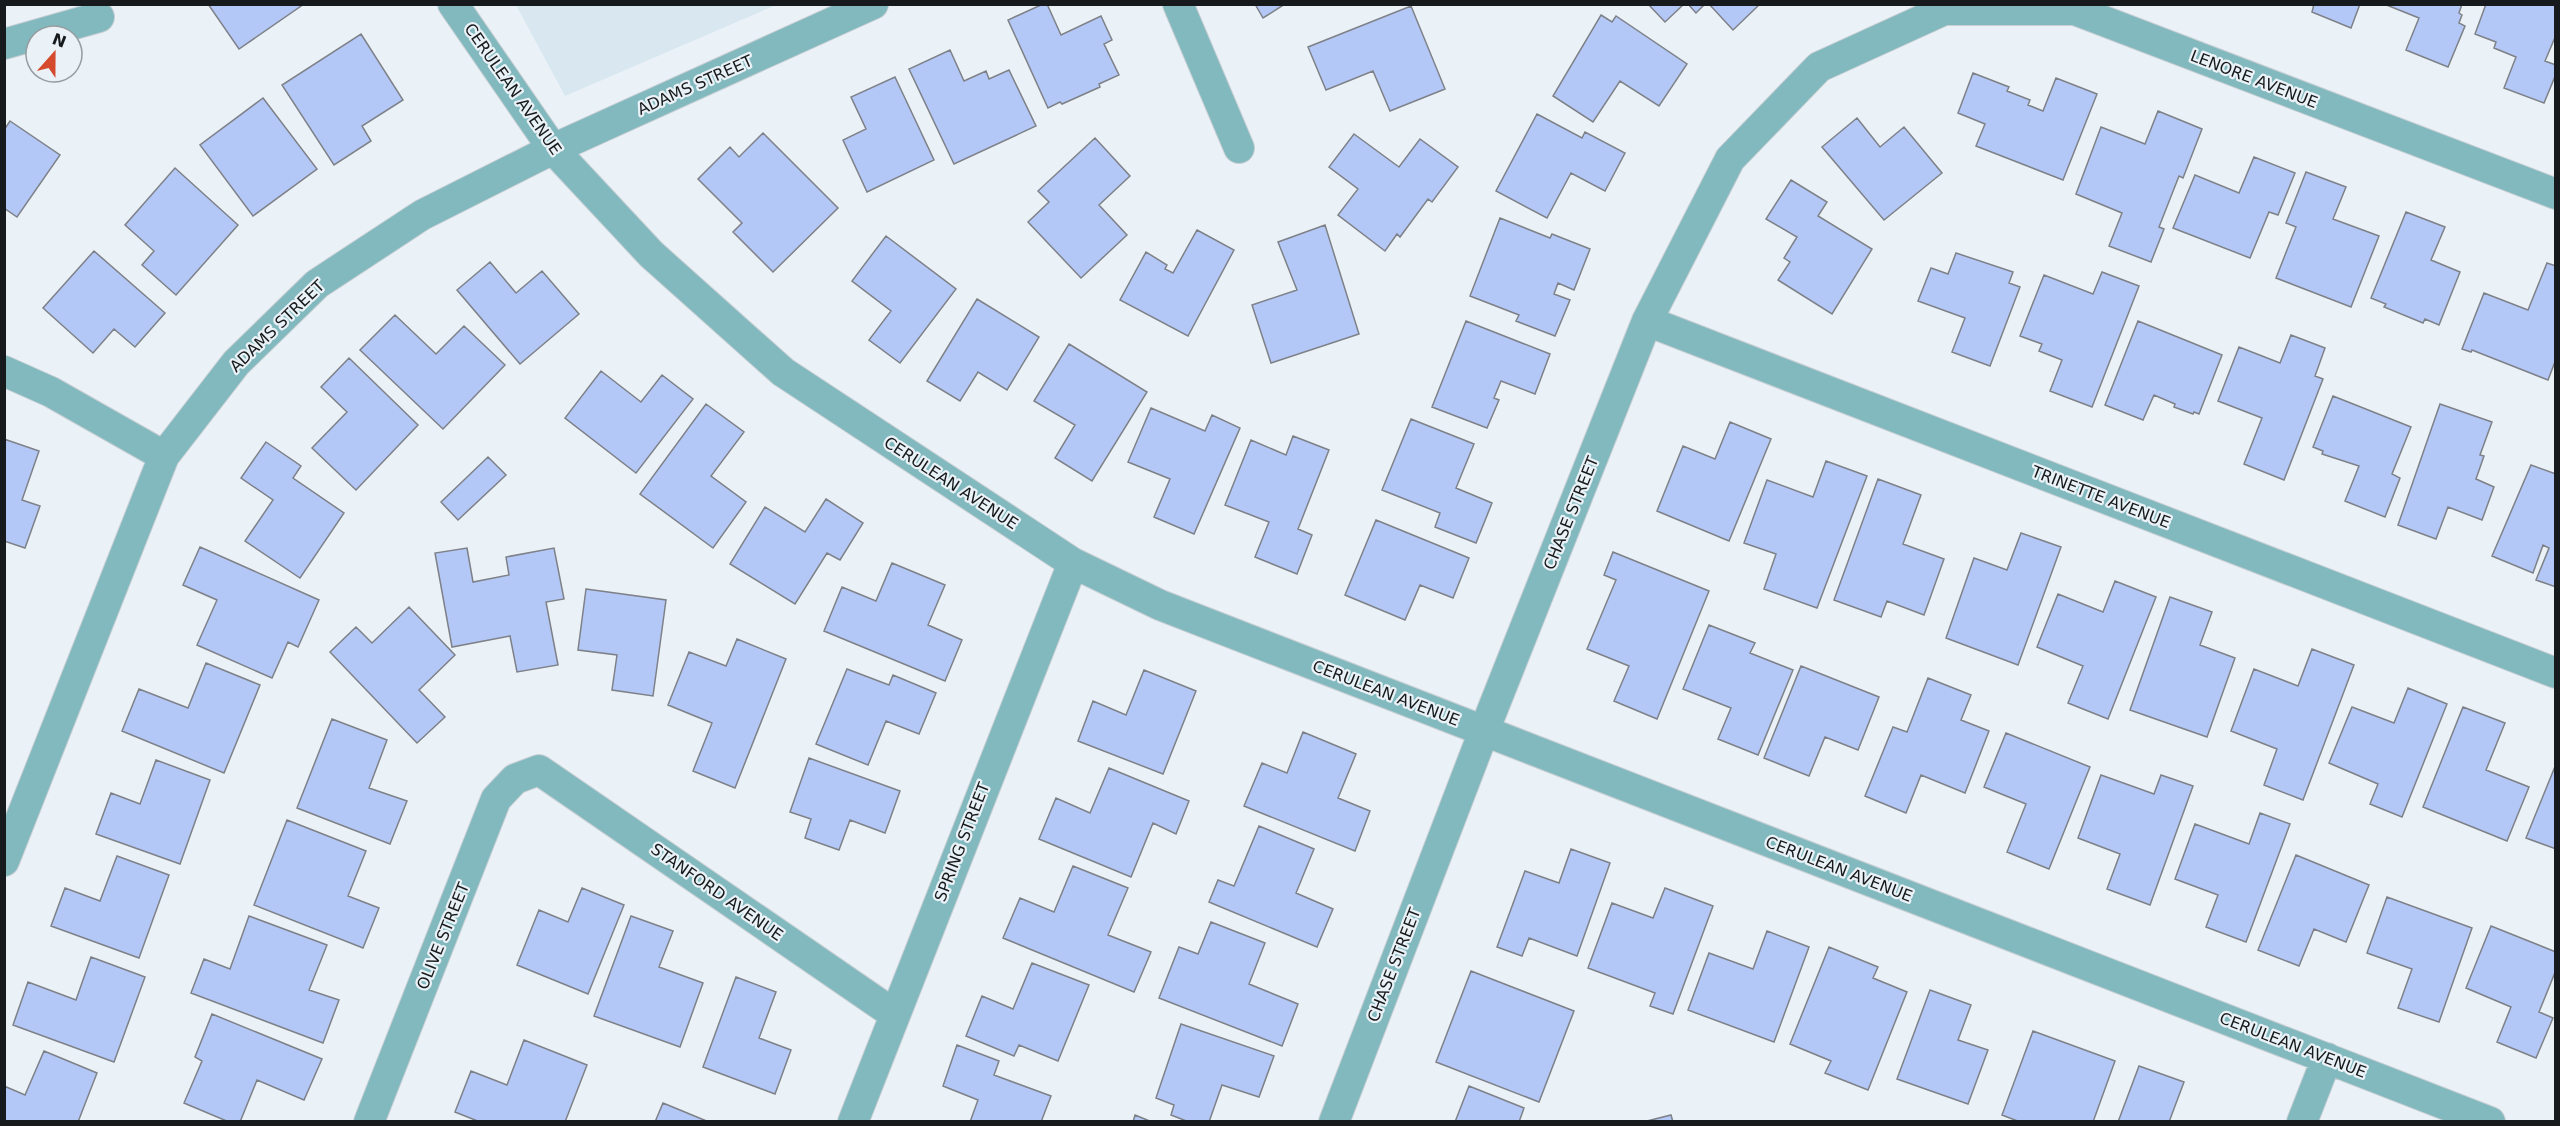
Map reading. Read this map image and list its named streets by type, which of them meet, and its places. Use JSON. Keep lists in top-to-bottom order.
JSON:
{
  "streets": {
    "street": [
      "LENORE AVENUE",
      "ADAMS STREET",
      "CERULEAN AVENUE",
      "TRINETTE AVENUE",
      "CHASE STREET",
      "SPRING STREET",
      "STANFORD AVENUE",
      "OLIVE STREET"
    ]
  },
  "crossings": [
    ["LENORE AVENUE", "CHASE STREET"],
    ["ADAMS STREET", "CERULEAN AVENUE"],
    ["CERULEAN AVENUE", "CHASE STREET"],
    ["CERULEAN AVENUE", "SPRING STREET"],
    ["TRINETTE AVENUE", "CHASE STREET"],
    ["SPRING STREET", "STANFORD AVENUE"],
    ["STANFORD AVENUE", "OLIVE STREET"]
  ],
  "north": "top"
}
